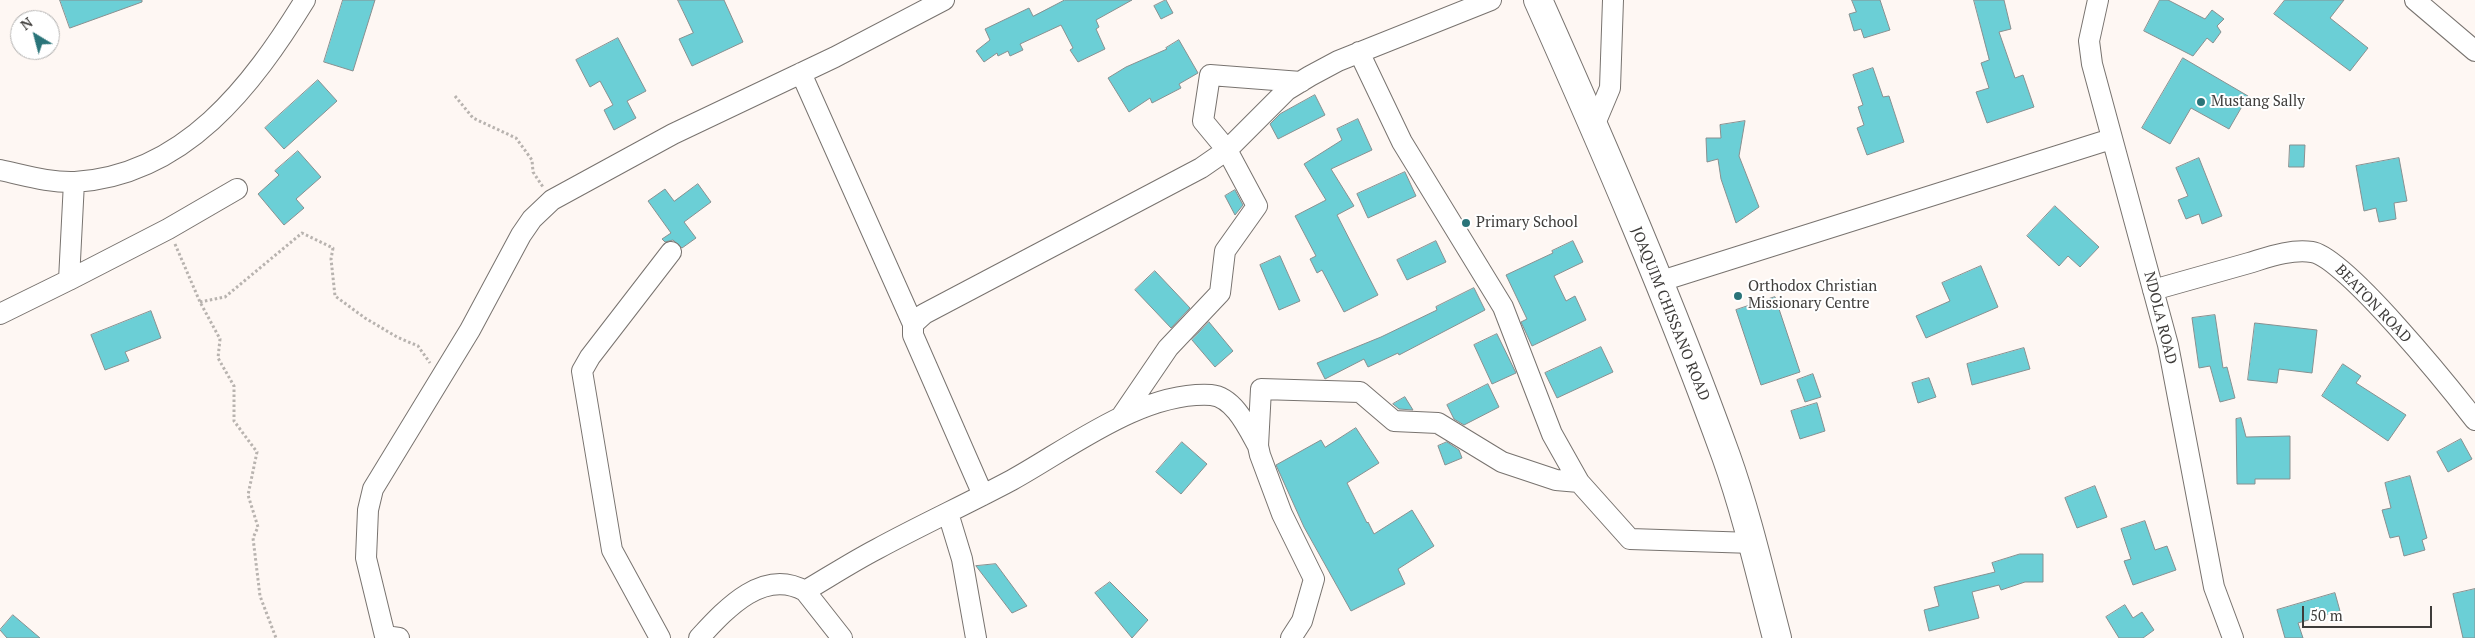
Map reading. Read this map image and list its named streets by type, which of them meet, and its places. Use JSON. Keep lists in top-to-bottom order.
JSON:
{
  "streets": {
    "highway": ["JOAQUIM CHISSANO ROAD"],
    "street": ["BEATON ROAD", "NDOLA ROAD"]
  },
  "crossings": [
    ["BEATON ROAD", "NDOLA ROAD"]
  ],
  "places": ["Mustang Sally", "Primary School", "Orthodox Christian Missionary Centre"],
  "scale_bar": "50 m",
  "north": "top left"
}
